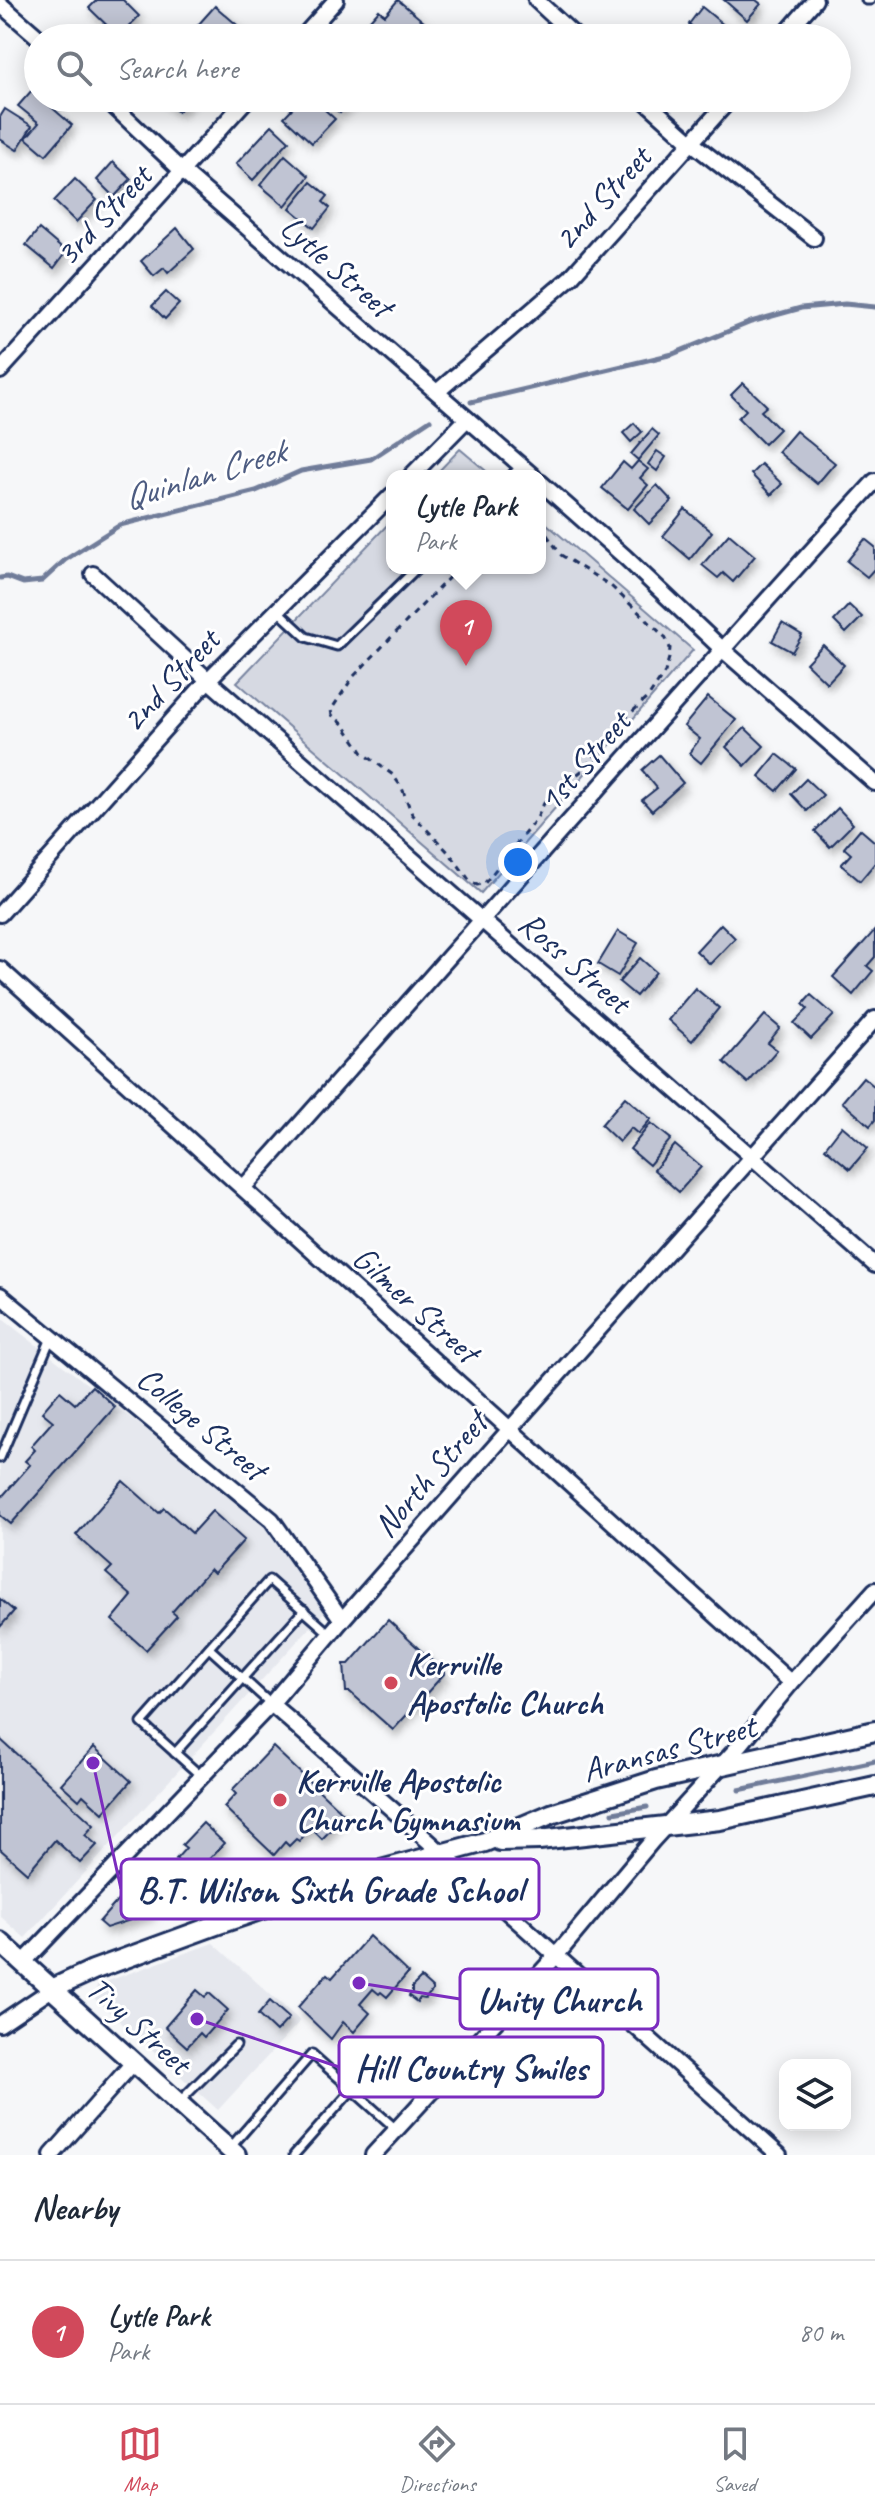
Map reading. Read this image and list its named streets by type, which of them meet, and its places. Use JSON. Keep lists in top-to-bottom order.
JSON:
{
  "streets": {
    "street": [
      "2nd Street",
      "3rd Street",
      "Lytle Street",
      "1st Street",
      "Ross Street",
      "Gilmer Street",
      "College Street",
      "North Street",
      "Aransas Street",
      "Tivy Street"
    ]
  },
  "crossings": [
    ["2nd Street", "Lytle Street"],
    ["2nd Street", "Ross Street"],
    ["3rd Street", "Lytle Street"],
    ["1st Street", "Ross Street"],
    ["1st Street", "Gilmer Street"],
    ["Ross Street", "North Street"],
    ["Gilmer Street", "North Street"],
    ["College Street", "North Street"],
    ["North Street", "Tivy Street"],
    ["Aransas Street", "Tivy Street"]
  ],
  "water": ["Quinlan Creek"],
  "places": [
    "Kerrville Apostolic Church",
    "B.T. Wilson Sixth Grade School",
    "Kerrville Apostolic Church Gymnasium",
    "Unity Church",
    "Hill Country Smiles"
  ],
  "page": {
    "search": "Search here",
    "popup": ["Lytle Park", "Park"],
    "pins": "1",
    "heading": "Nearby",
    "list": [
      {
        "mark": "1",
        "name": "Lytle Park",
        "note": "Park",
        "value": "80 m"
      }
    ],
    "nav": ["Map", "Directions", "Saved"]
  }
}
